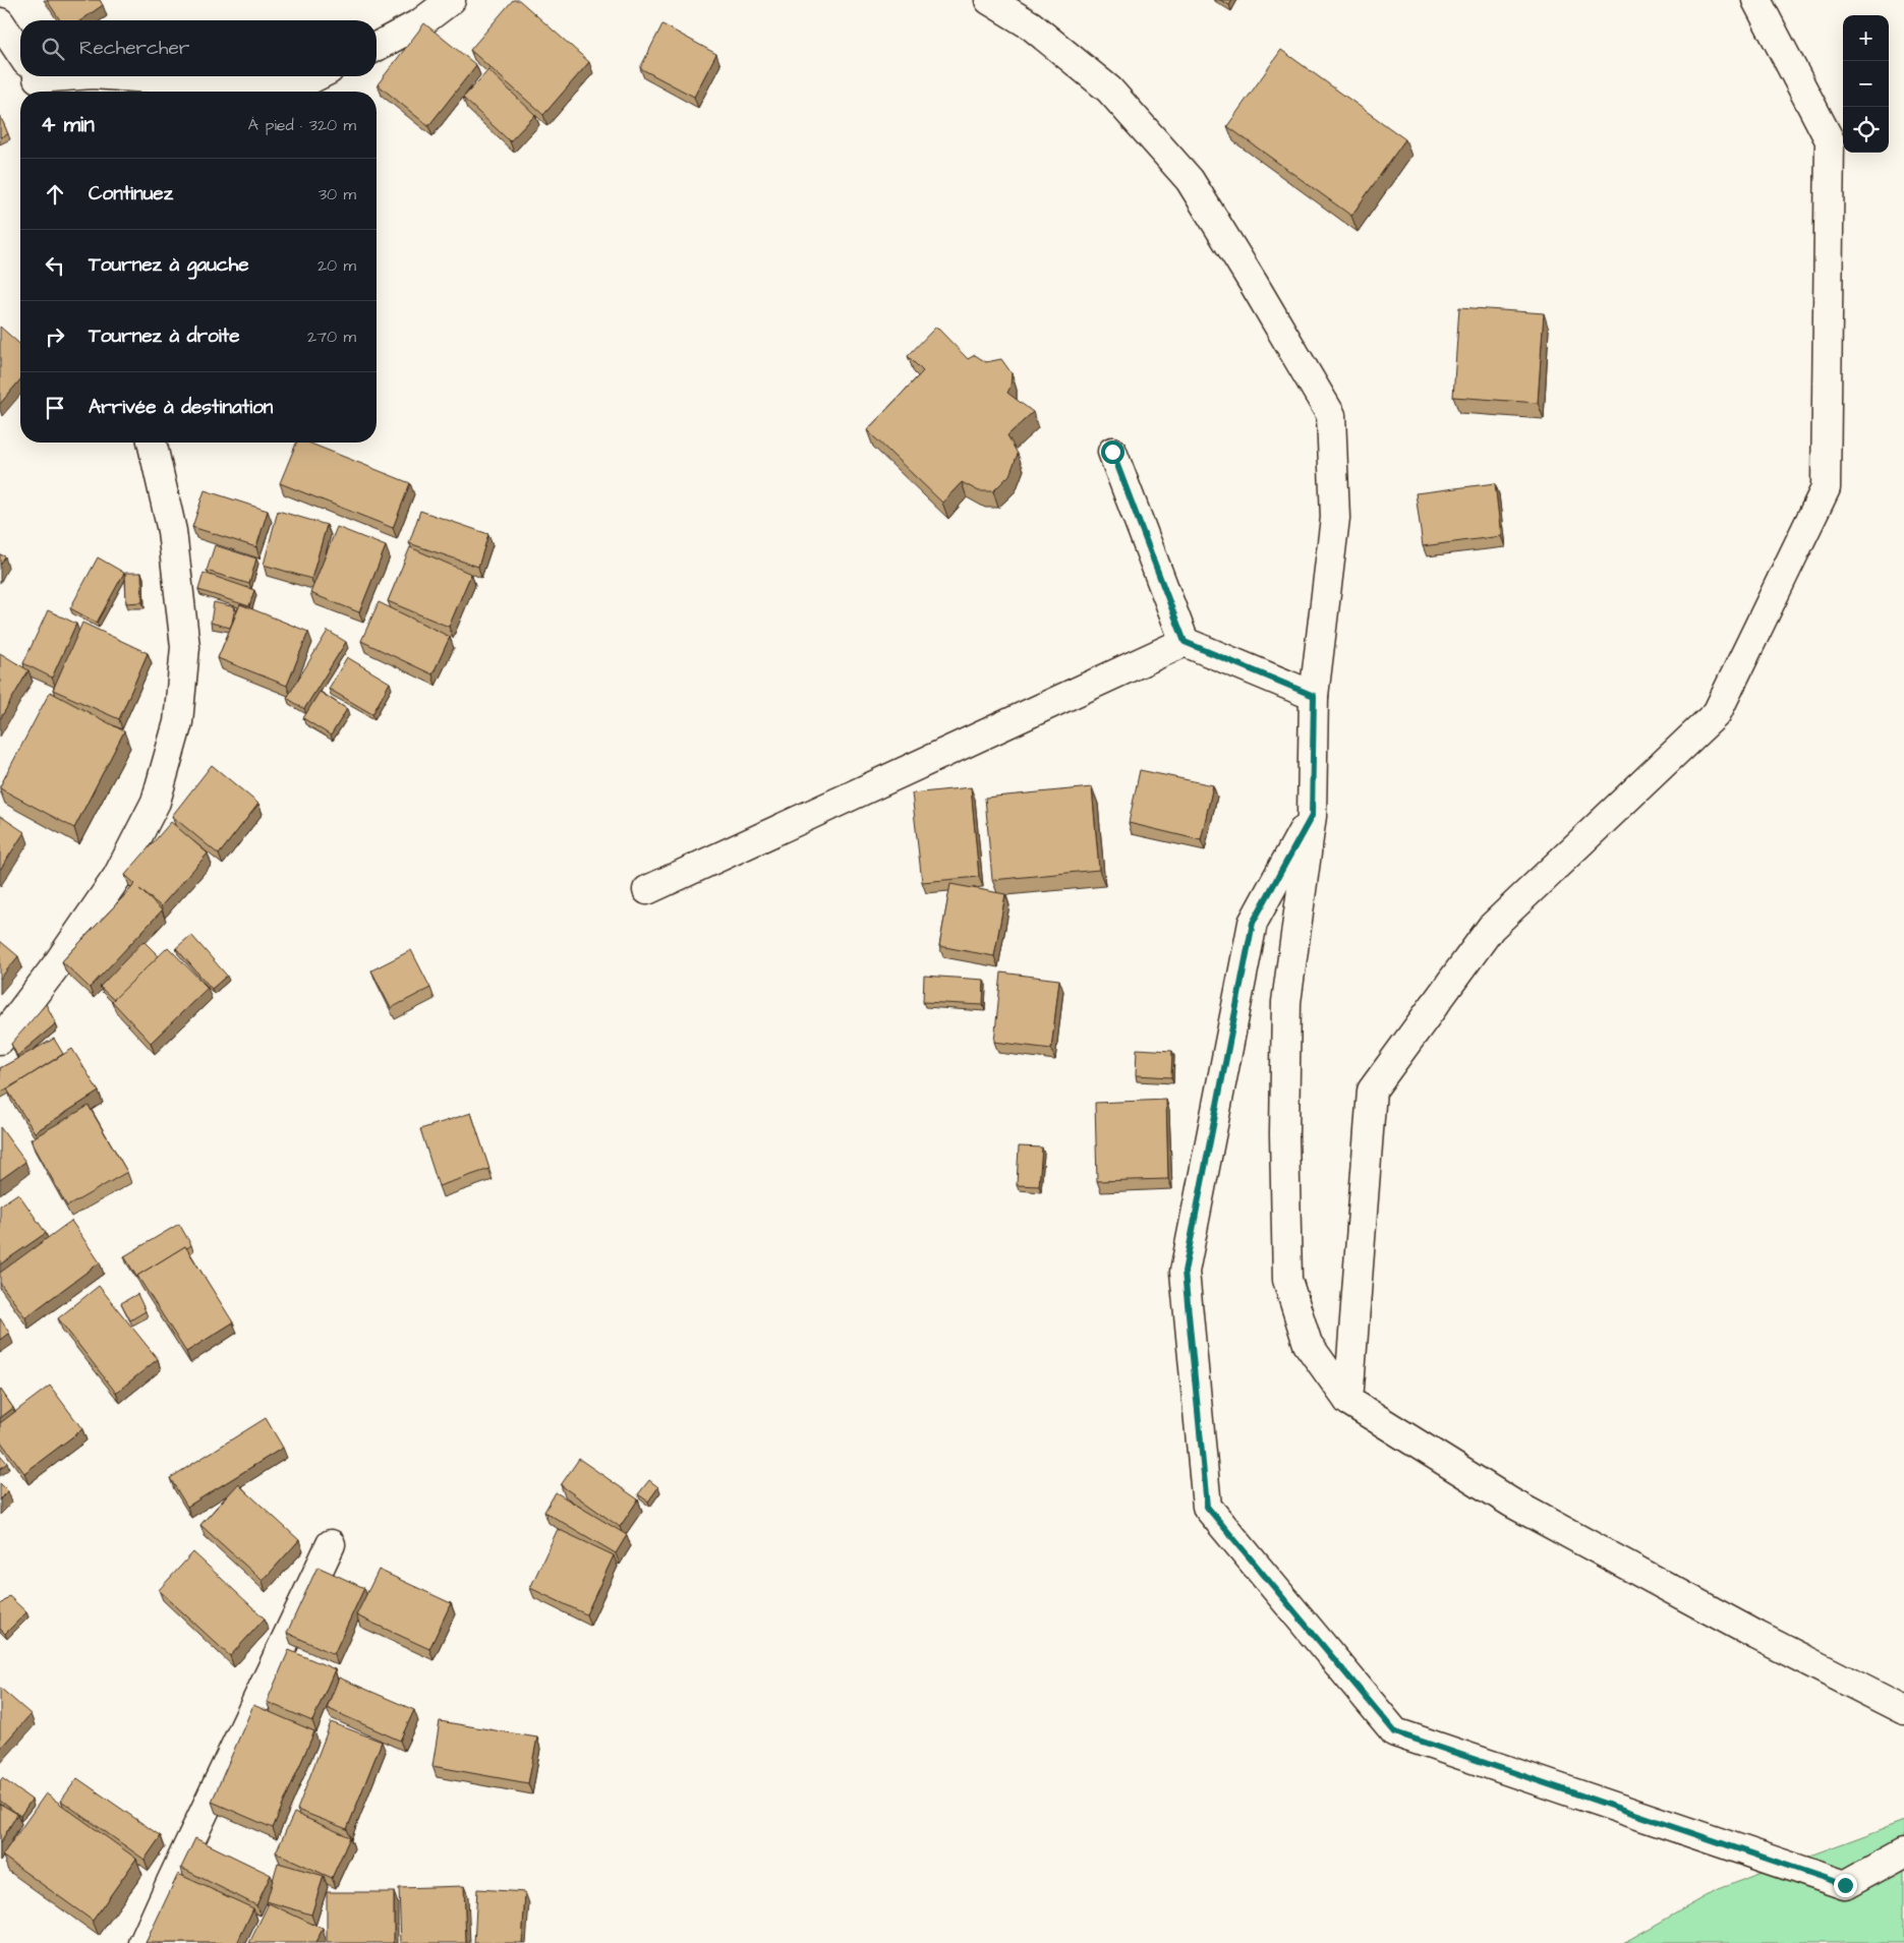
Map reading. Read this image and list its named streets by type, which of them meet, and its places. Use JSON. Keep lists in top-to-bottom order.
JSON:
{
  "page": {
    "map_buttons": ["+", "−"],
    "search": "Rechercher",
    "heading": ["4 min", "À pied · 320 m"],
    "list": [
      ["Continuez", "30 m"],
      ["Tournez à gauche", "20 m"],
      ["Tournez à droite", "270 m"],
      "Arrivée à destination"
    ]
  }
}
